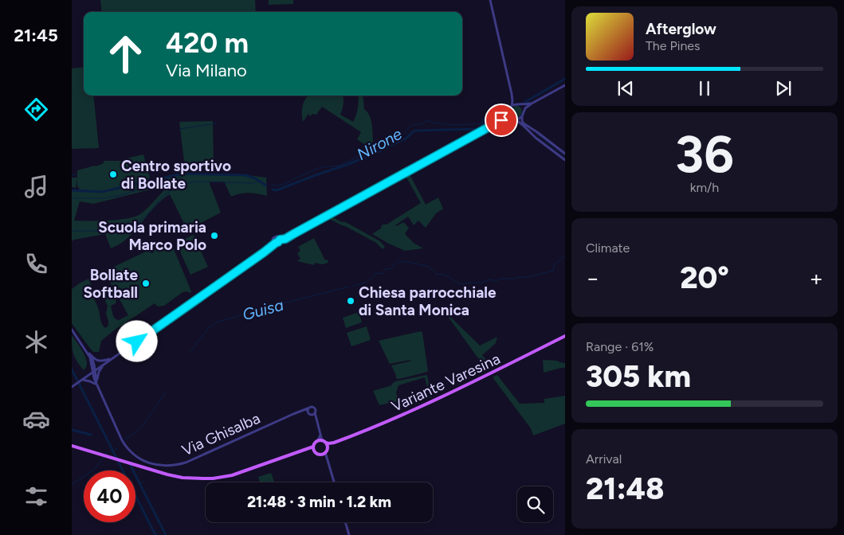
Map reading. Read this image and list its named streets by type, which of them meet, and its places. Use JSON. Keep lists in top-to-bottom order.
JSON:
{
  "streets": {
    "main road": ["Variante Varesina"],
    "street": ["Via Ghisalba"]
  },
  "water": ["Nirone", "Guisa"],
  "places": [
    "Centro sportivo di Bollate",
    "Scuola primaria Marco Polo",
    "Bollate Softball",
    "Chiesa parrocchiale di Santa Monica"
  ],
  "page": {
    "tabs": "21:45",
    "turn": ["420 m", "Via Milano"],
    "song": ["Afterglow", "The Pines"],
    "tile": [
      ["36", "km/h"],
      "Climate",
      ["Range · 61%", "305 km"],
      ["Arrival", "21:48"]
    ],
    "heat": ["−", "20°", "+"],
    "limit": "40",
    "trip": "21:48 · 3 min · 1.2 km"
  }
}
